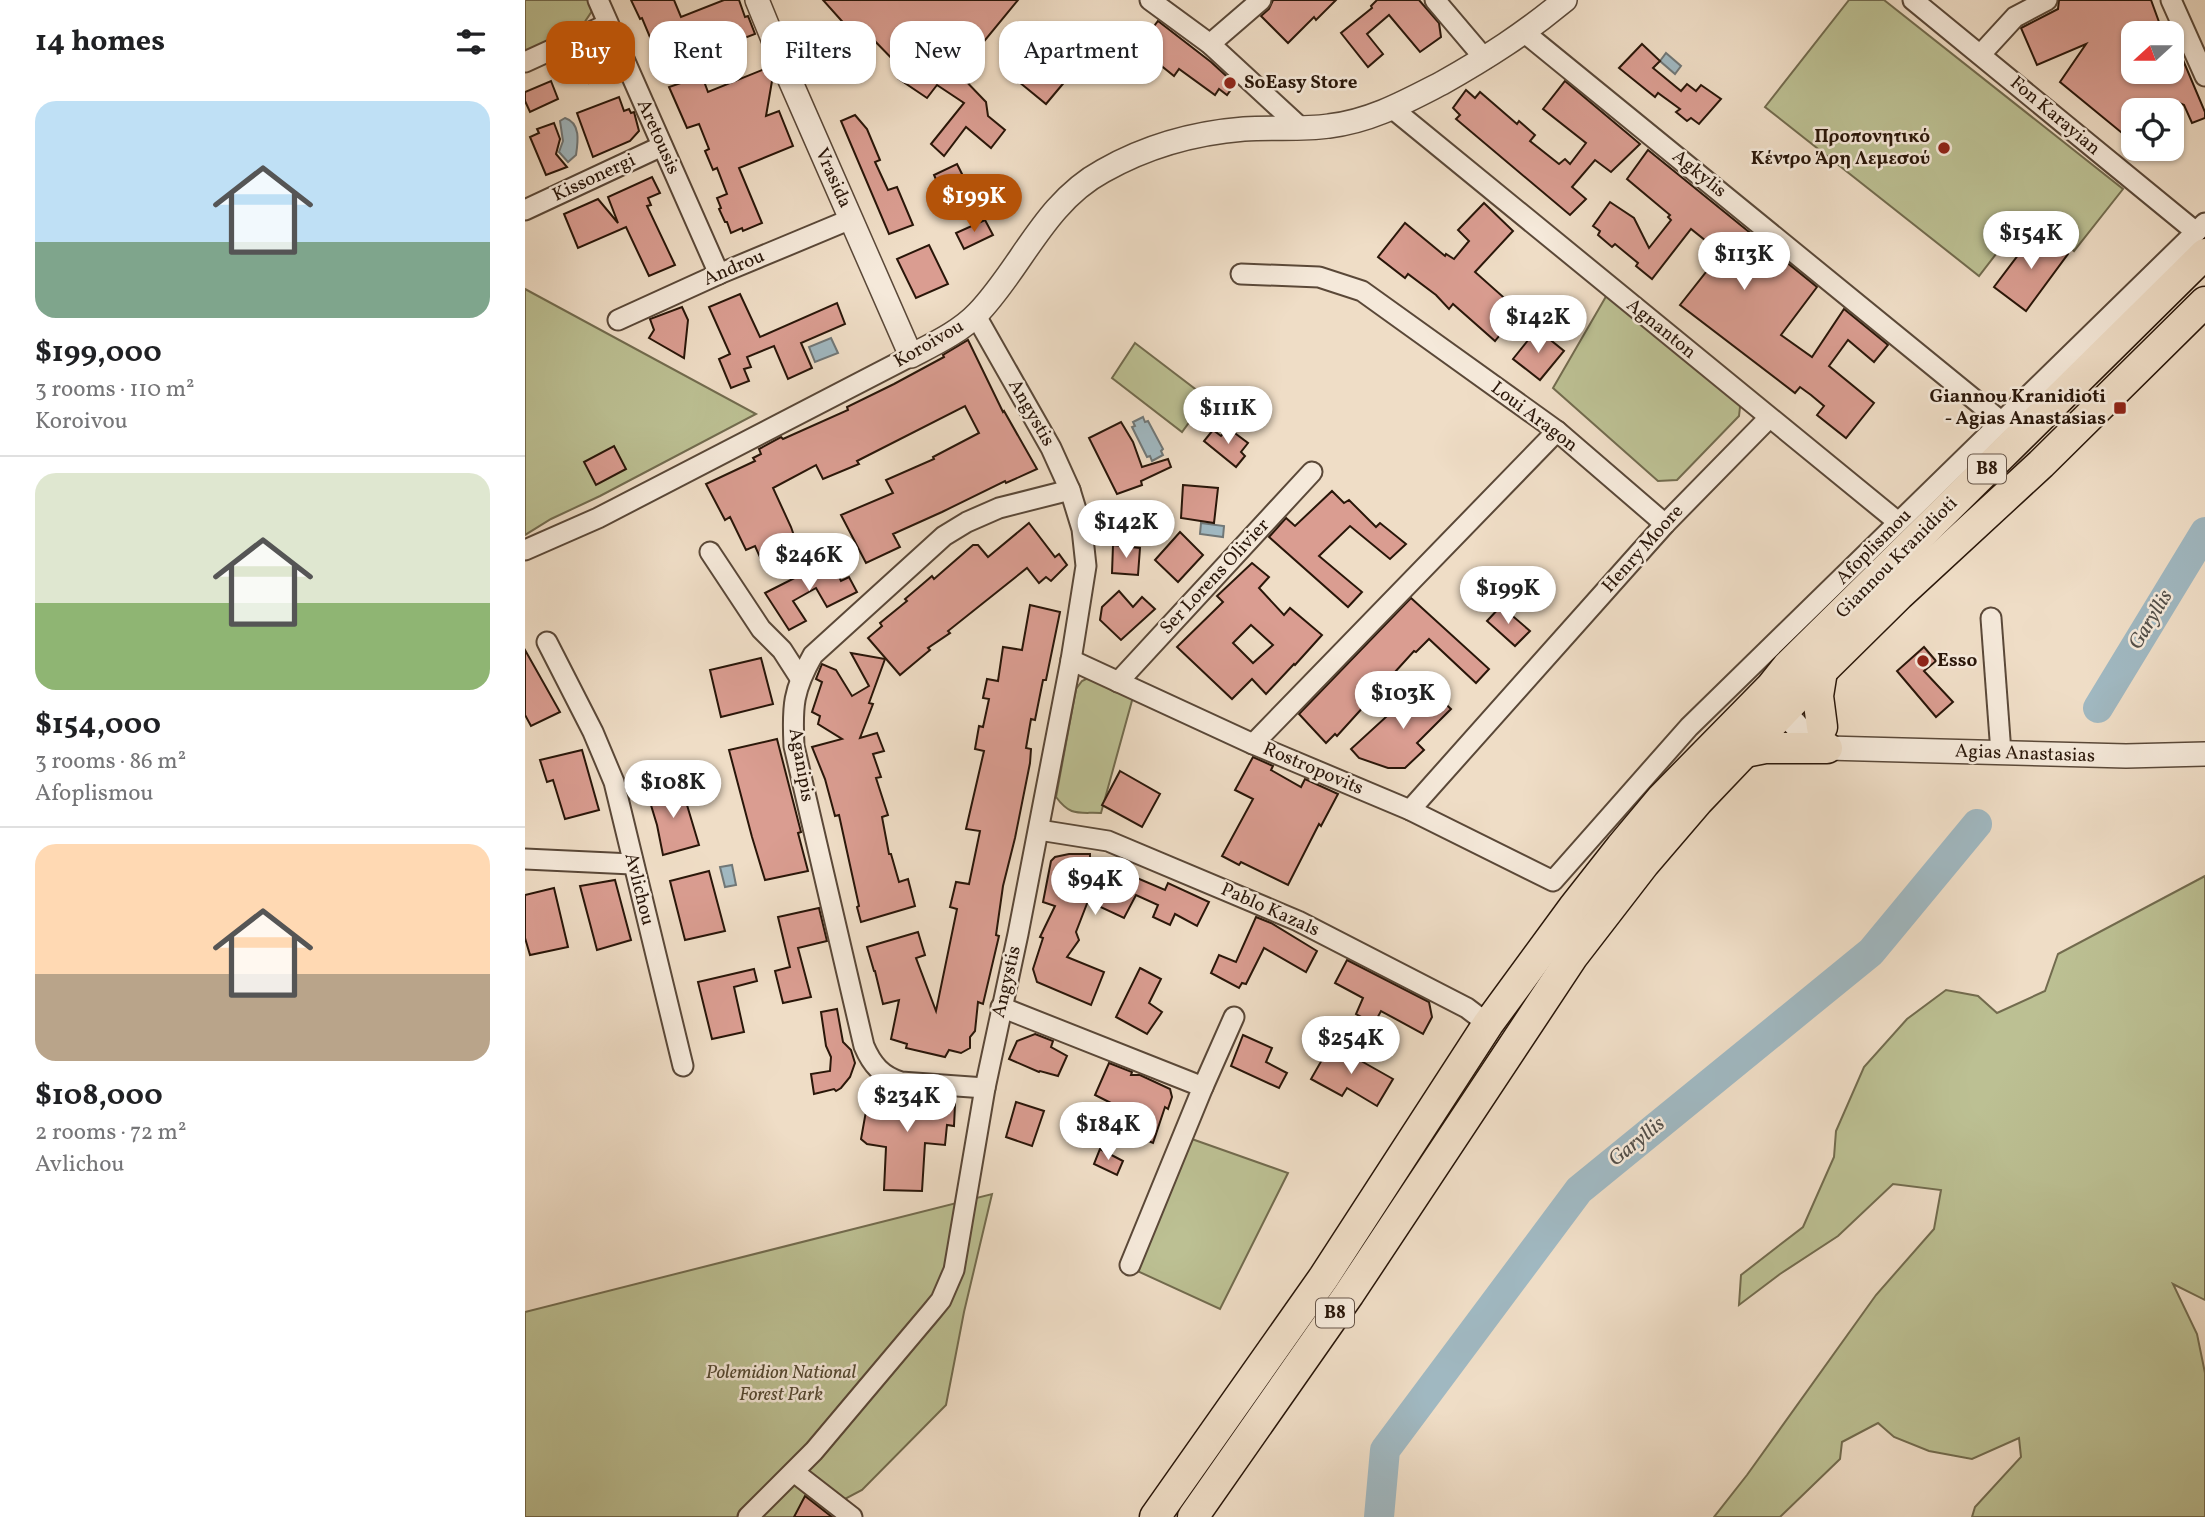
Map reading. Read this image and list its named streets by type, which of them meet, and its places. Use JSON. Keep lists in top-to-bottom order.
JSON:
{
  "streets": {
    "main road": ["B8", "Giannou Kranidioti"],
    "street": [
      "Fon Karayian",
      "Aretousis",
      "Agkylis",
      "Kissonergi",
      "Vrasida",
      "Androu",
      "Agnanton",
      "Koroivou",
      "Angystis",
      "Loui Aragon",
      "Afoplismou",
      "Henry Moore",
      "Ser Lorens Olivier",
      "Agias Anastasias",
      "Aganipis",
      "Rostropovits",
      "Avlichou",
      "Pablo Kazals"
    ]
  },
  "crossings": [
    ["Fon Karayian", "Afoplismou"],
    ["Fon Karayian", "Giannou Kranidioti"],
    ["Aretousis", "Kissonergi"],
    ["Aretousis", "Androu"],
    ["Agkylis", "Koroivou"],
    ["Agkylis", "Afoplismou"],
    ["Vrasida", "Androu"],
    ["Vrasida", "Koroivou"],
    ["Agnanton", "Koroivou"],
    ["Agnanton", "Afoplismou"],
    ["Agnanton", "Henry Moore"],
    ["Koroivou", "Angystis"],
    ["Angystis", "Aganipis"],
    ["Angystis", "Rostropovits"],
    ["Angystis", "Pablo Kazals"],
    ["Loui Aragon", "Henry Moore"],
    ["B8", "Giannou Kranidioti"],
    ["B8", "Pablo Kazals"],
    ["Afoplismou", "Giannou Kranidioti"],
    ["Afoplismou", "Rostropovits"],
    ["Henry Moore", "Rostropovits"],
    ["Ser Lorens Olivier", "Rostropovits"]
  ],
  "water": ["Garyllis"],
  "parks": ["Polemidion National Forest Park"],
  "places": {
    "other": ["SoEasy Store", "Προπονητικό Κέντρο Άρη Λεμεσού", "Esso"],
    "transit": ["Giannou Kranidioti - Agias Anastasias"]
  },
  "north": "left",
  "page": {
    "heading": "14 homes",
    "chip": [
      "Buy",
      "Rent",
      "Filters",
      "New",
      "Apartment"
    ],
    "list": [
      {
        "name": "$199,000",
        "note": "3 rooms · 110 m² · Koroivou"
      },
      {
        "name": "$154,000",
        "note": "3 rooms · 86 m² · Afoplismou"
      },
      {
        "name": "$108,000",
        "note": "2 rooms · 72 m² · Avlichou"
      }
    ],
    "price": [
      "$199K",
      "$154K",
      "$113K",
      "$142K",
      "$111K",
      "$142K",
      "$246K",
      "$199K",
      "$103K",
      "$108K",
      "$94K",
      "$254K",
      "$234K",
      "$184K"
    ]
  }
}
